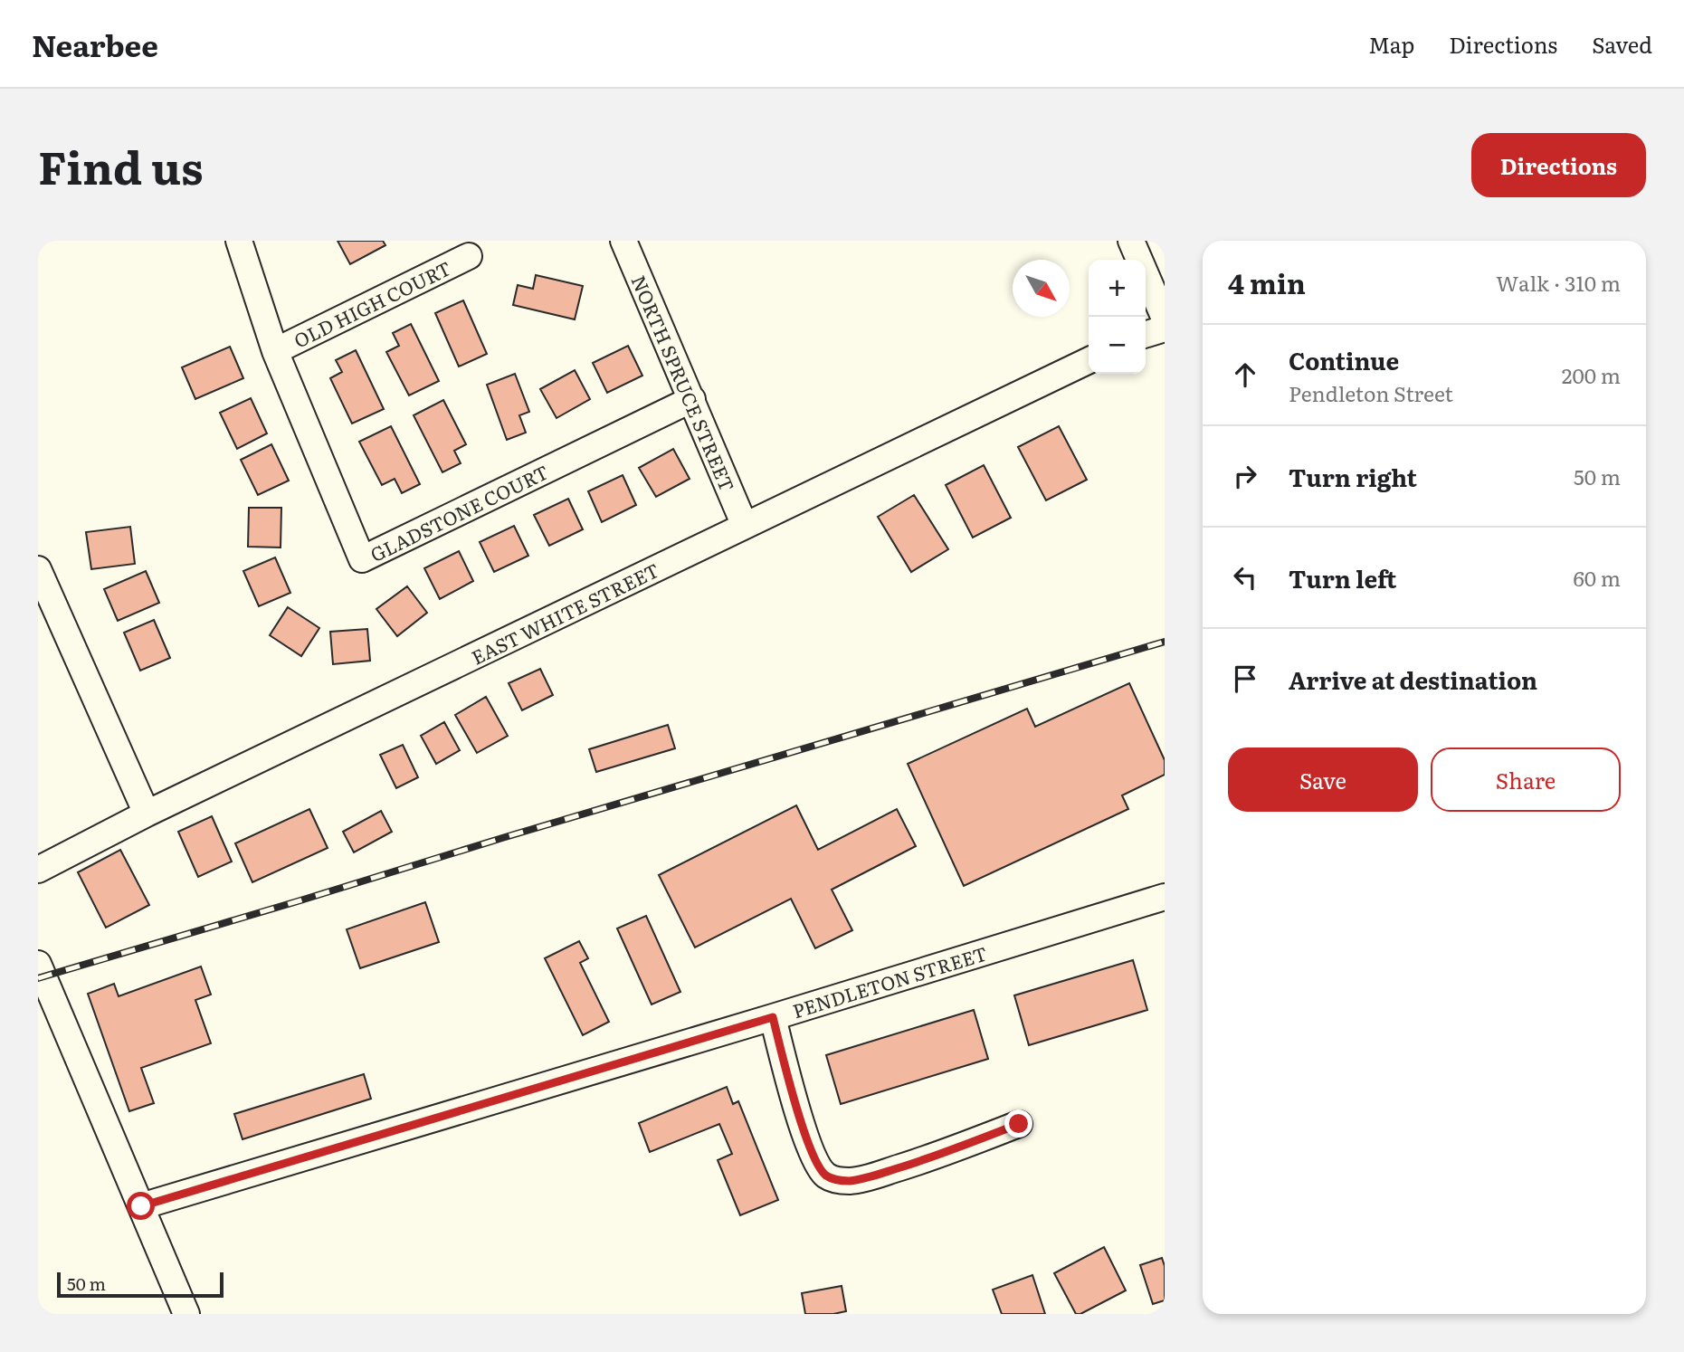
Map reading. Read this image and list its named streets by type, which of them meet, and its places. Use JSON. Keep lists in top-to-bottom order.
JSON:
{
  "streets": {
    "street": [
      "OLD HIGH COURT",
      "NORTH SPRUCE STREET",
      "GLADSTONE COURT",
      "EAST WHITE STREET",
      "PENDLETON STREET"
    ]
  },
  "crossings": [
    ["OLD HIGH COURT", "GLADSTONE COURT"],
    ["NORTH SPRUCE STREET", "GLADSTONE COURT"],
    ["NORTH SPRUCE STREET", "EAST WHITE STREET"]
  ],
  "scale_bar": "50 m",
  "north": "bottom right",
  "page": {
    "header": "Nearbee",
    "nav": ["Map", "Directions", "Saved"],
    "title": "Find us",
    "buttons": [
      "Directions",
      ["Save", "Share"]
    ],
    "heading": ["4 min", "Walk · 310 m"],
    "map_buttons": ["+", "−"],
    "list": [
      ["Continue", "Pendleton Street", "200 m"],
      ["Turn right", "50 m"],
      ["Turn left", "60 m"],
      "Arrive at destination"
    ],
    "scale": "50 m"
  }
}
